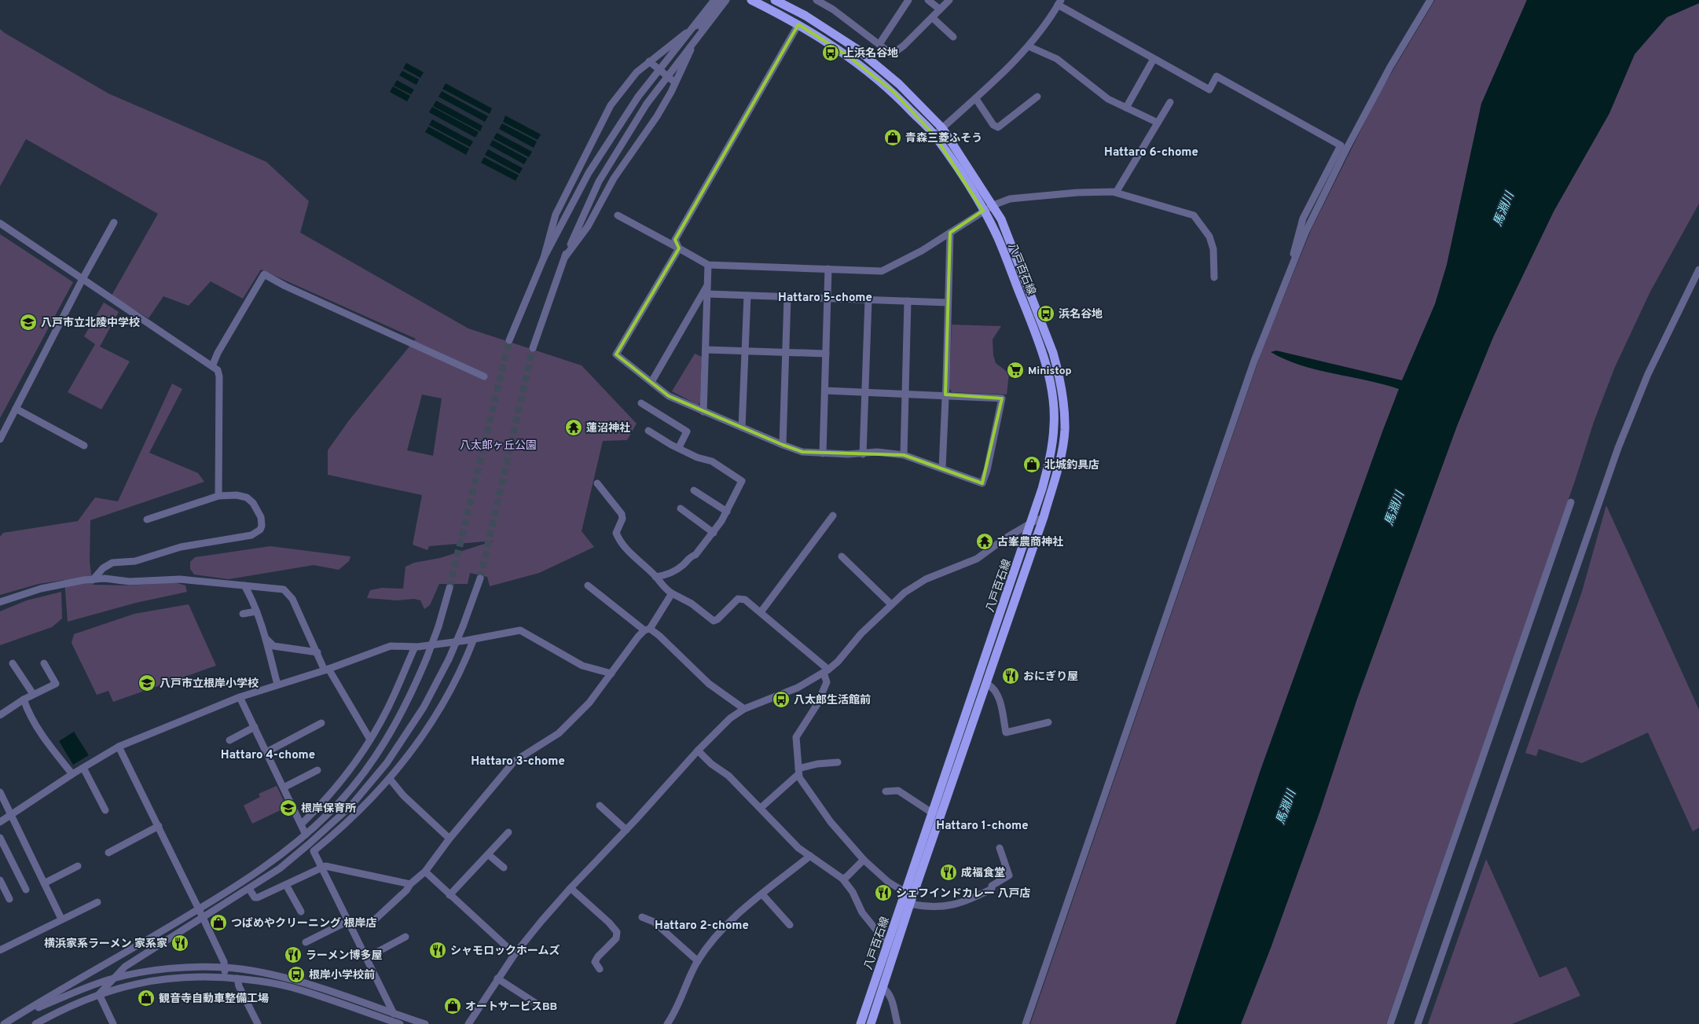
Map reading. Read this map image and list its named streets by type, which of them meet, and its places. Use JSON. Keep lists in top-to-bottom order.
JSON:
{
  "streets": {
    "main road": ["八戸百石線"]
  },
  "districts": [
    "Hattaro 6-chome",
    "Hattaro 5-chome",
    "Hattaro 4-chome",
    "Hattaro 3-chome",
    "Hattaro 1-chome",
    "Hattaro 2-chome"
  ],
  "water": ["馬淵川"],
  "parks": ["八太郎ヶ丘公園"],
  "places": {
    "bus stop": [
      "上浜名谷地",
      "浜名谷地",
      "八太郎生活館前",
      "根岸小学校前"
    ],
    "shop": [
      "青森三菱ふそう",
      "北城釣具店",
      "つばめやクリーニング 根岸店",
      "観音寺自動車整備工場",
      "オートサービスBB"
    ],
    "school or university": ["八戸市立北陵中学校", "八戸市立根岸小学校", "根岸保育所"],
    "supermarket": ["Ministop"],
    "temple": ["蓮沼神社", "古峯農商神社"],
    "restaurant": [
      "おにぎり屋",
      "成福食堂",
      "シェフインドカレー 八戸店",
      "横浜家系ラーメン 家系家",
      "シャモロックホームズ",
      "ラーメン博多屋"
    ]
  }
}
